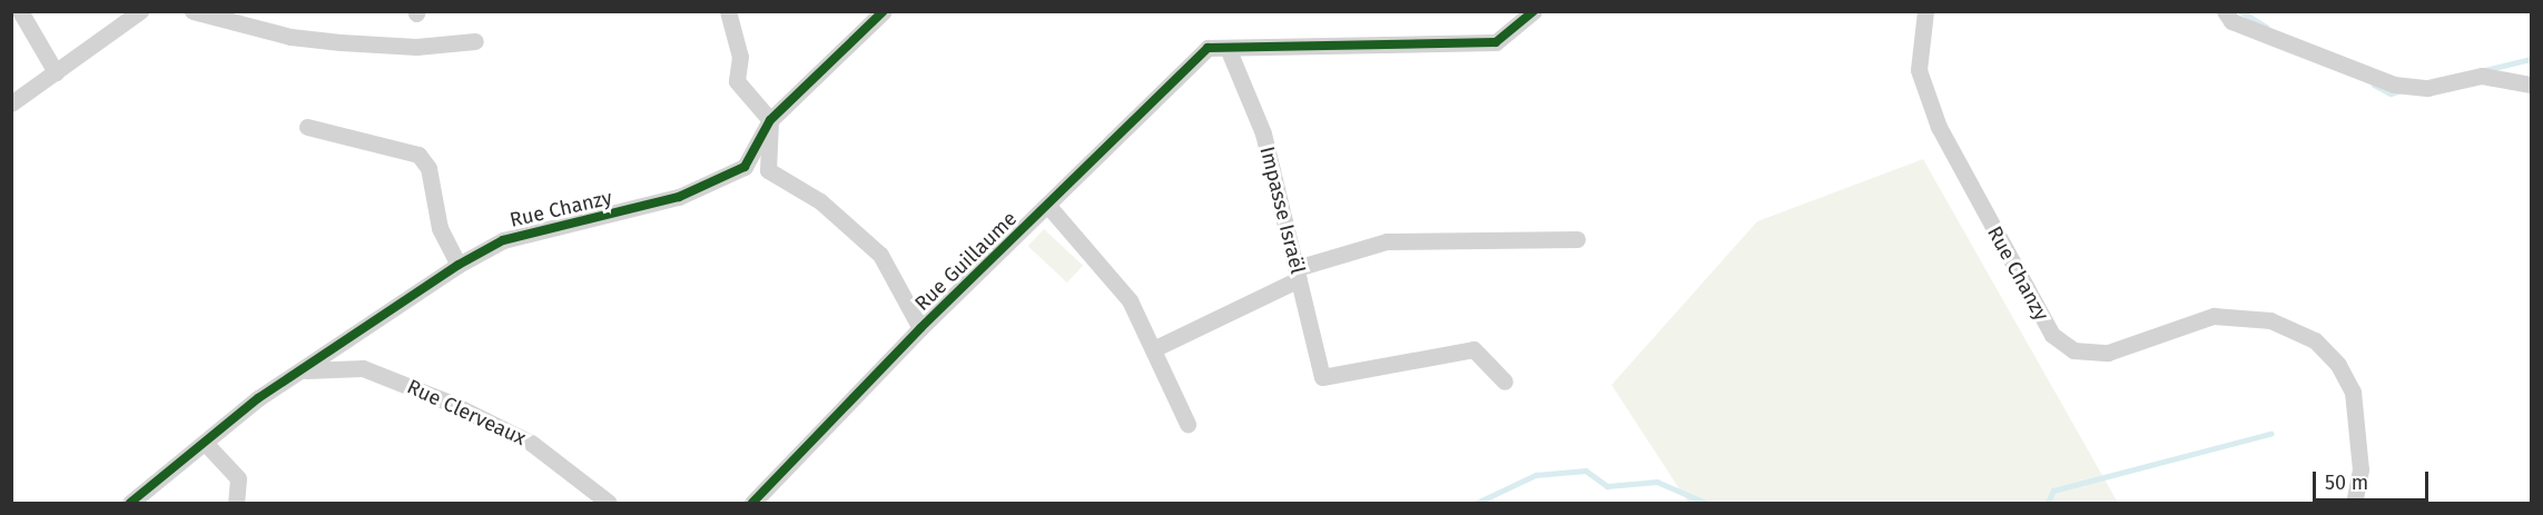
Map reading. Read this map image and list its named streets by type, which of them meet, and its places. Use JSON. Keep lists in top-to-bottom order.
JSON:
{
  "streets": {
    "street": [
      "Rue Chanzy",
      "Impasse Israël",
      "Rue Guillaume",
      "Rue Clerveaux"
    ]
  },
  "crossings": [
    ["Rue Chanzy", "Rue Clerveaux"],
    ["Impasse Israël", "Rue Guillaume"]
  ],
  "scale_bar": "50 m"
}
